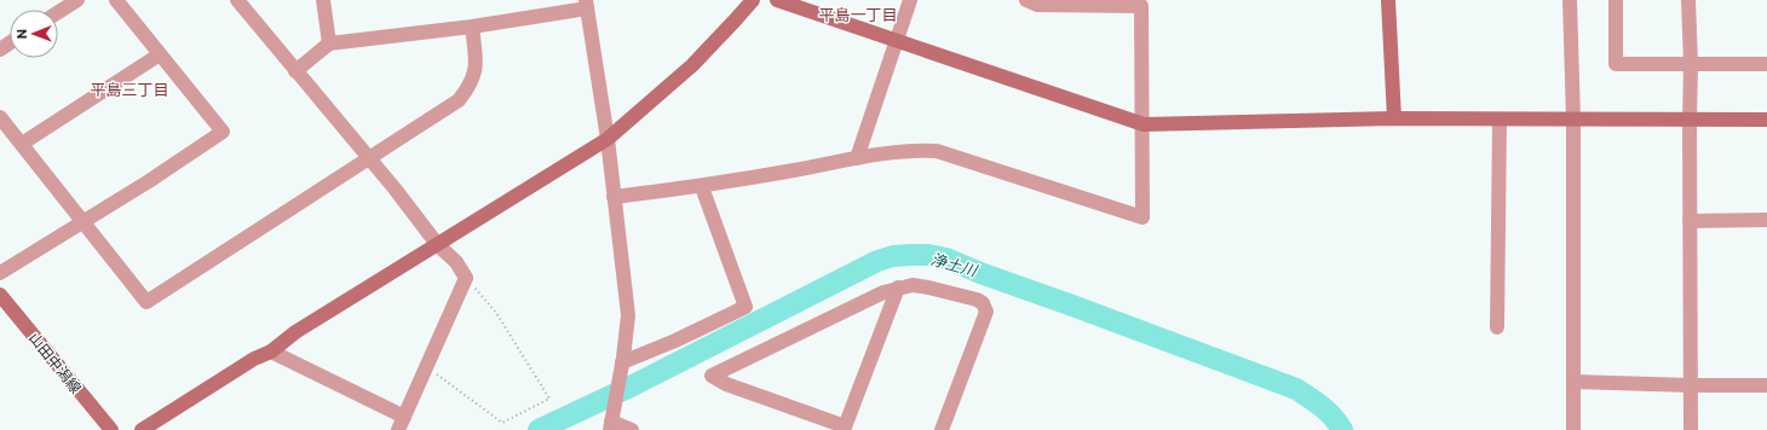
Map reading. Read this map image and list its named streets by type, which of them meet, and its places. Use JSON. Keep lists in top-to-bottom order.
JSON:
{
  "streets": {
    "street": ["山田中潟線"]
  },
  "districts": ["平島一丁目", "平島三丁目"],
  "water": ["浄土川"],
  "north": "left"
}
